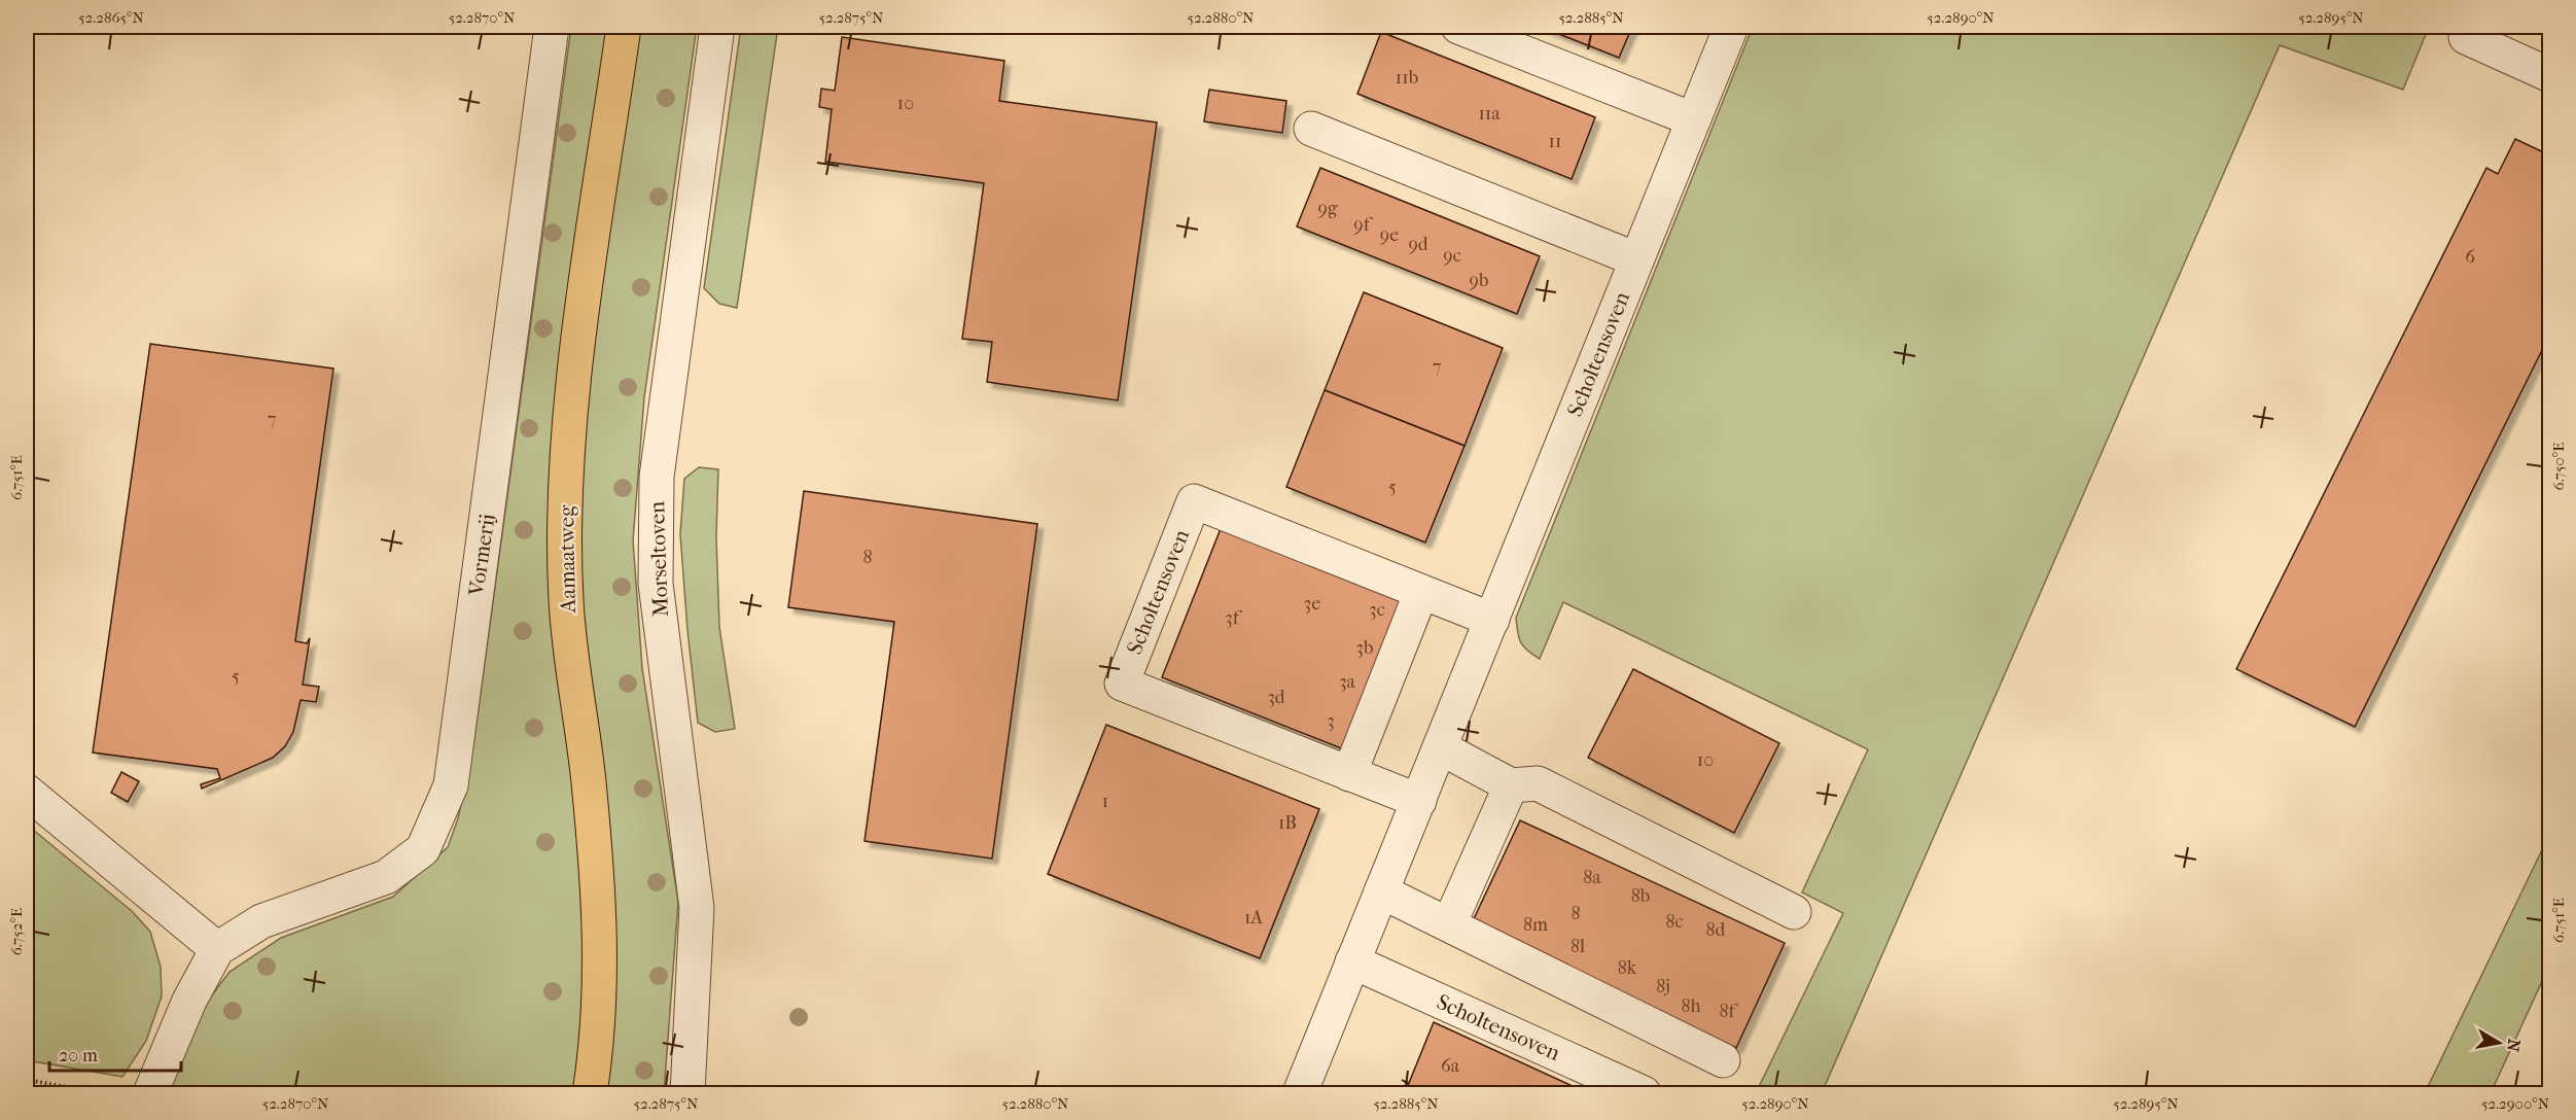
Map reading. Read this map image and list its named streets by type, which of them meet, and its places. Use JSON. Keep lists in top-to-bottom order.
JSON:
{
  "streets": {
    "main road": ["Aamaatweg"],
    "street": ["Scholtensoven", "Vormerij", "Morseltoven"]
  },
  "house_numbers": [
    "11b",
    "10",
    "11a",
    "11",
    "9g",
    "9f",
    "9e",
    "9d",
    "9c",
    "6",
    "9b",
    "7",
    "7",
    "5",
    "8",
    "3e",
    "3c",
    "3f",
    "3b",
    "5",
    "3a",
    "3d",
    "3",
    "10",
    "1",
    "1B",
    "8a",
    "8b",
    "8",
    "1A",
    "8c",
    "8m",
    "8d",
    "8l",
    "8k",
    "8j",
    "8h",
    "8f",
    "6a"
  ],
  "scale_bar": "20 m",
  "north": "right",
  "coordinates": [
    "52.2865°N",
    "52.2870°N",
    "52.2875°N",
    "52.2880°N",
    "52.2885°N",
    "52.2890°N",
    "52.2895°N",
    "6.750°E",
    "6.751°E",
    "6.752°E",
    "52.2900°N"
  ]
}
